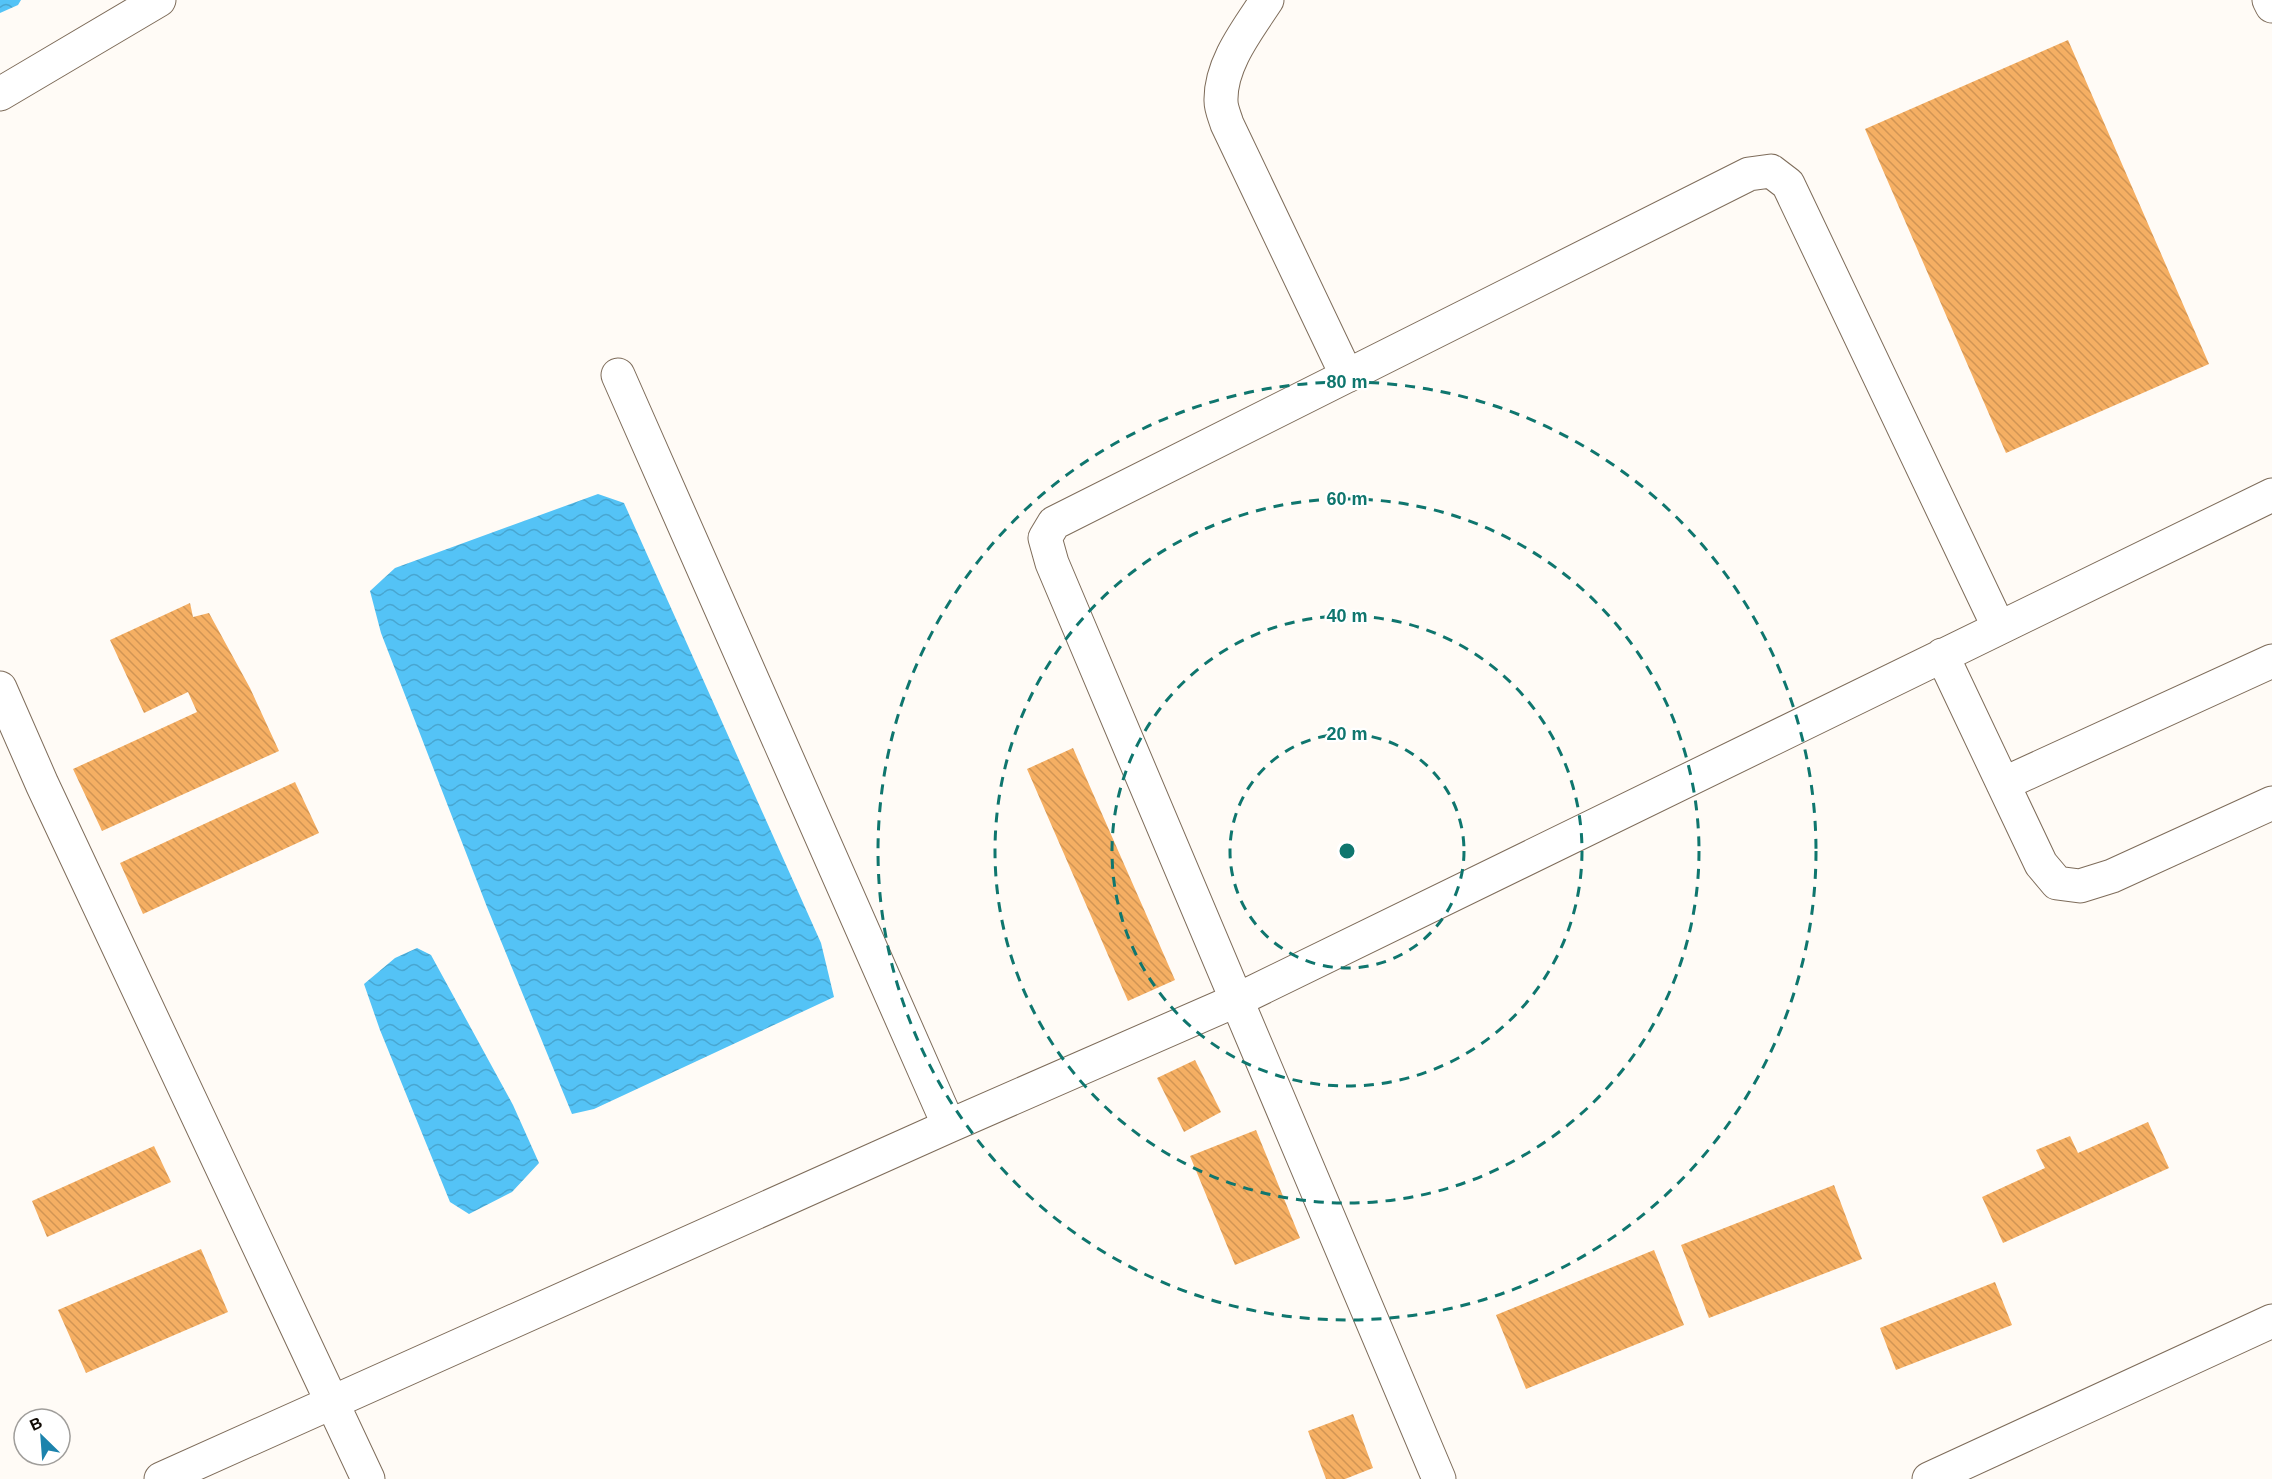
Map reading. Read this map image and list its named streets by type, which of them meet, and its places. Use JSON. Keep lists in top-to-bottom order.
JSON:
{
  "north": "top left",
  "rings": [
    "80 m",
    "60 m",
    "40 m",
    "20 m"
  ]
}
